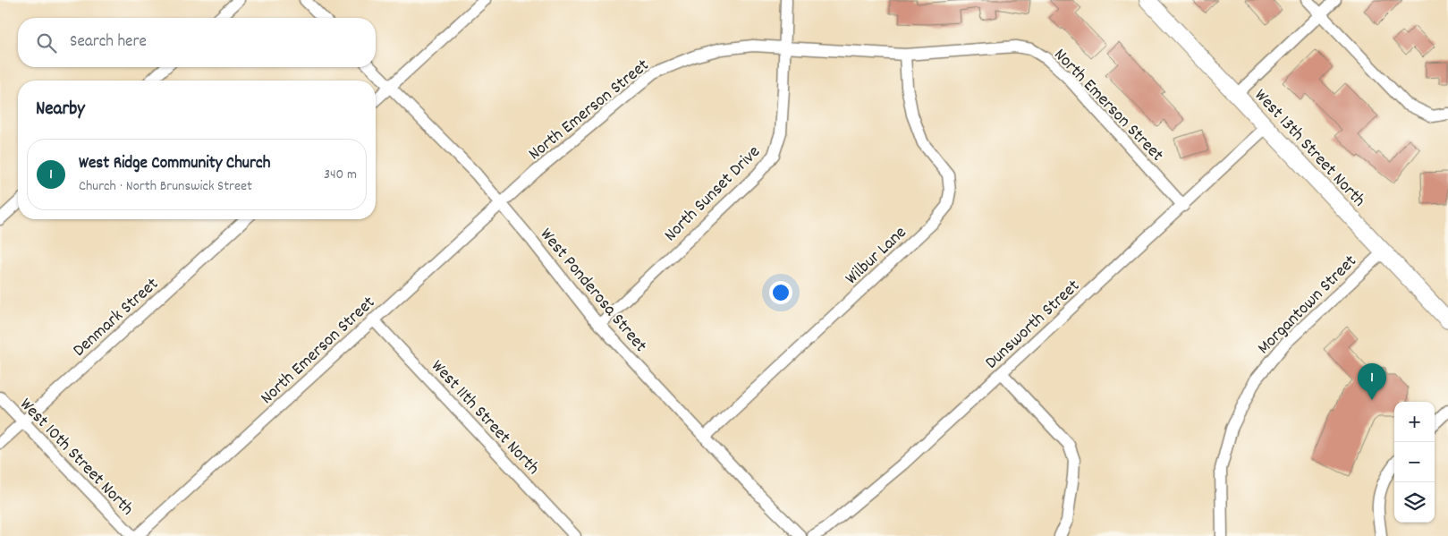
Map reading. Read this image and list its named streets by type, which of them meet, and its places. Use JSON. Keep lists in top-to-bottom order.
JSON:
{
  "streets": {
    "street": [
      "North Emerson Street",
      "West 13th Street North",
      "North Sunset Drive",
      "Wilbur Lane",
      "West Ponderosa Street",
      "Morgantown Street",
      "Denmark Street",
      "Dunsworth Street",
      "West 11th Street North",
      "West 10th Street North"
    ]
  },
  "crossings": [
    ["North Emerson Street", "North Sunset Drive"],
    ["North Emerson Street", "Wilbur Lane"],
    ["North Emerson Street", "West Ponderosa Street"],
    ["North Emerson Street", "Dunsworth Street"],
    ["North Emerson Street", "West 11th Street North"],
    ["West 13th Street North", "Morgantown Street"],
    ["West 13th Street North", "Dunsworth Street"],
    ["North Sunset Drive", "West Ponderosa Street"],
    ["Wilbur Lane", "West Ponderosa Street"],
    ["Denmark Street", "West 10th Street North"]
  ],
  "page": {
    "search": "Search here",
    "heading": "Nearby",
    "list": [
      {
        "mark": "1",
        "name": "West Ridge Community Church",
        "note": "Church · North Brunswick Street",
        "value": "340 m"
      }
    ],
    "pins": "1",
    "map_buttons": ["+", "−"]
  }
}
